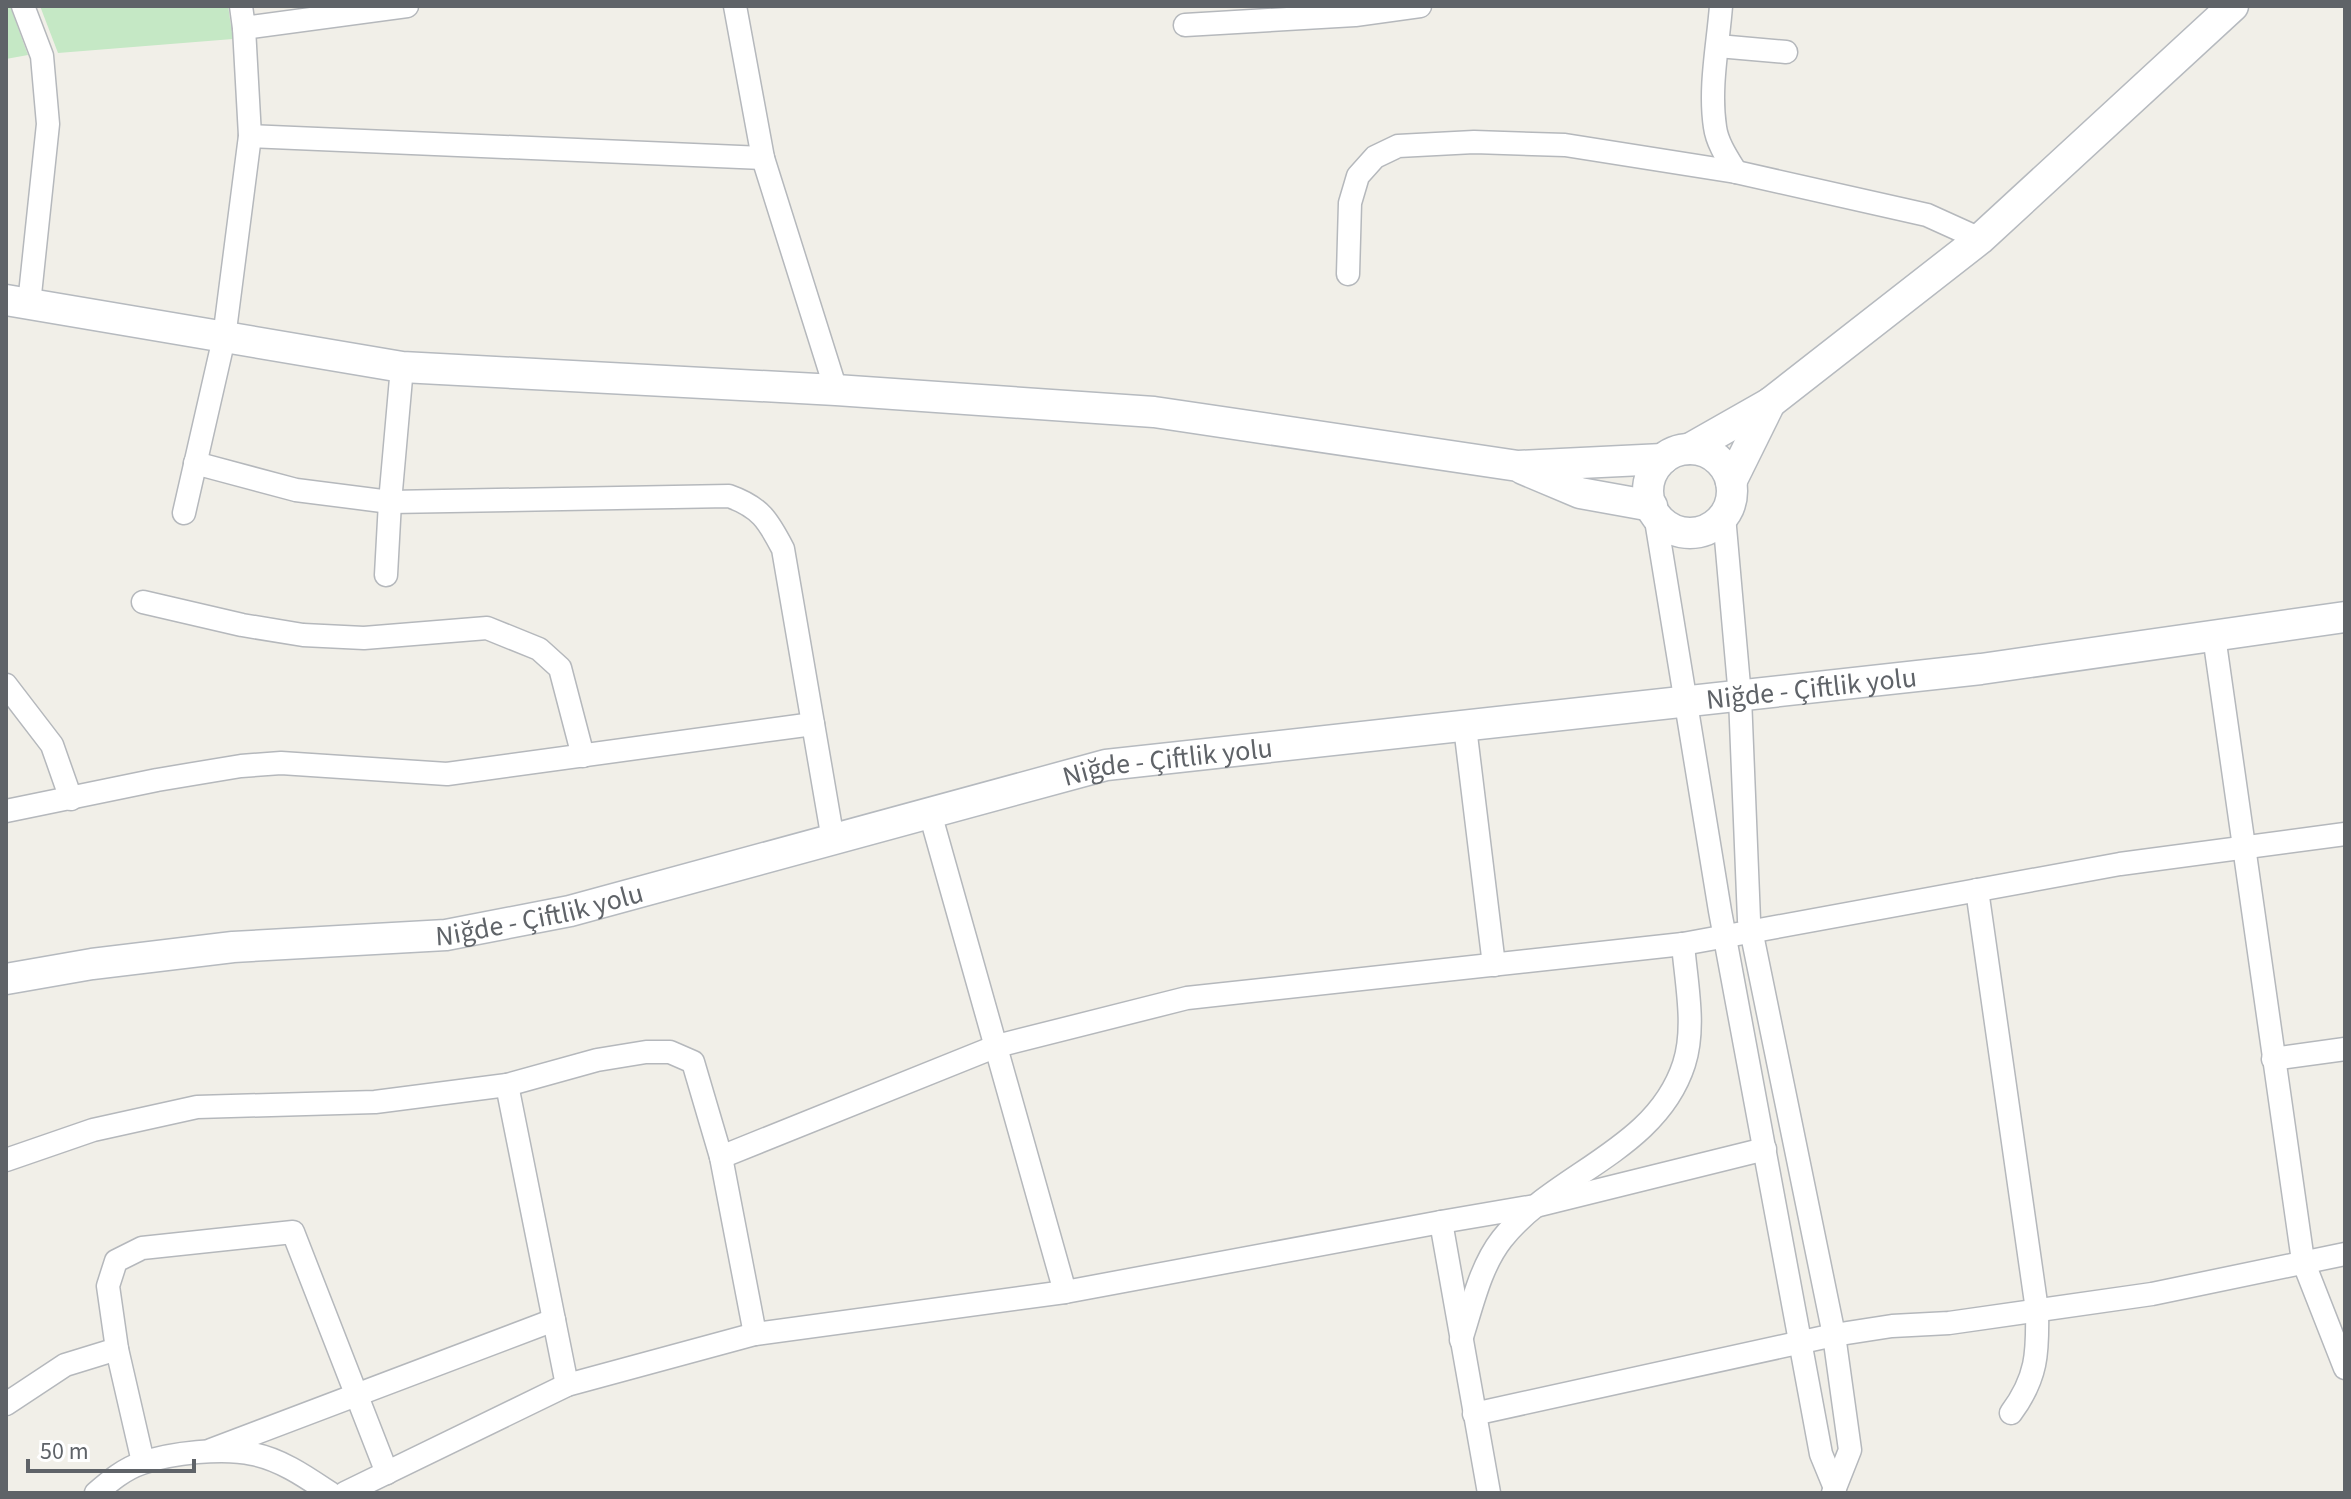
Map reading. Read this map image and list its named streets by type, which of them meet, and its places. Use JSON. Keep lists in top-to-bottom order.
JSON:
{
  "streets": {
    "street": ["Niğde - Çiftlik yolu"]
  },
  "scale_bar": "50 m"
}
